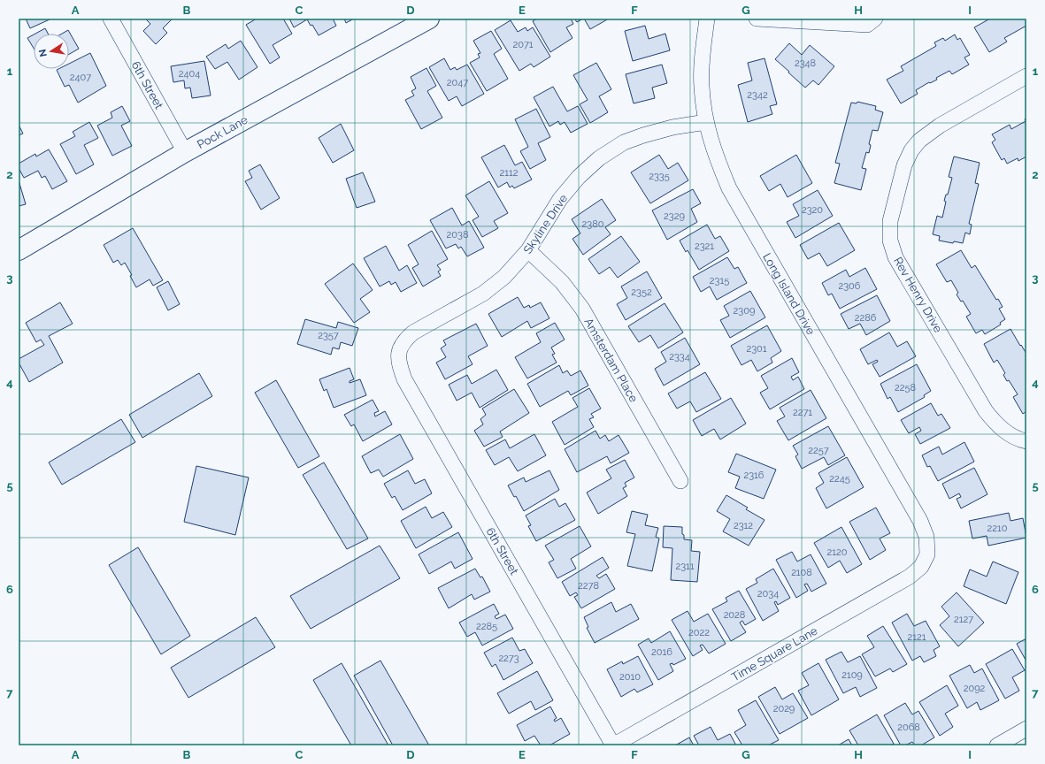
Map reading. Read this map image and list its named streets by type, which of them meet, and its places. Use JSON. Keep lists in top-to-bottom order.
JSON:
{
  "streets": {
    "street": [
      "6th Street",
      "Pock Lane",
      "Skyline Drive",
      "Long Island Drive",
      "Rev Henry Drive",
      "Amsterdam Place",
      "Time Square Lane"
    ]
  },
  "crossings": [
    ["6th Street", "Pock Lane"],
    ["6th Street", "Skyline Drive"],
    ["6th Street", "Time Square Lane"],
    ["Skyline Drive", "Long Island Drive"],
    ["Skyline Drive", "Amsterdam Place"],
    ["Long Island Drive", "Time Square Lane"]
  ],
  "house_numbers": [
    "2071",
    "2348",
    "2404",
    "2407",
    "2047",
    "2342",
    "2112",
    "2335",
    "2320",
    "2329",
    "2380",
    "2038",
    "2321",
    "2315",
    "2306",
    "2352",
    "2309",
    "2286",
    "2357",
    "2301",
    "2334",
    "2258",
    "2271",
    "2257",
    "2316",
    "2245",
    "2312",
    "2210",
    "2120",
    "2311",
    "2108",
    "2278",
    "2034",
    "2028",
    "2127",
    "2285",
    "2022",
    "2121",
    "2016",
    "2273",
    "2109",
    "2010",
    "2092",
    "2029",
    "2068"
  ],
  "north": "left",
  "grid": {
    "columns": [
      "A",
      "B",
      "C",
      "D",
      "E",
      "F",
      "G",
      "H",
      "I"
    ],
    "rows": [
      "1",
      "2",
      "3",
      "4",
      "5",
      "6",
      "7"
    ]
  }
}
